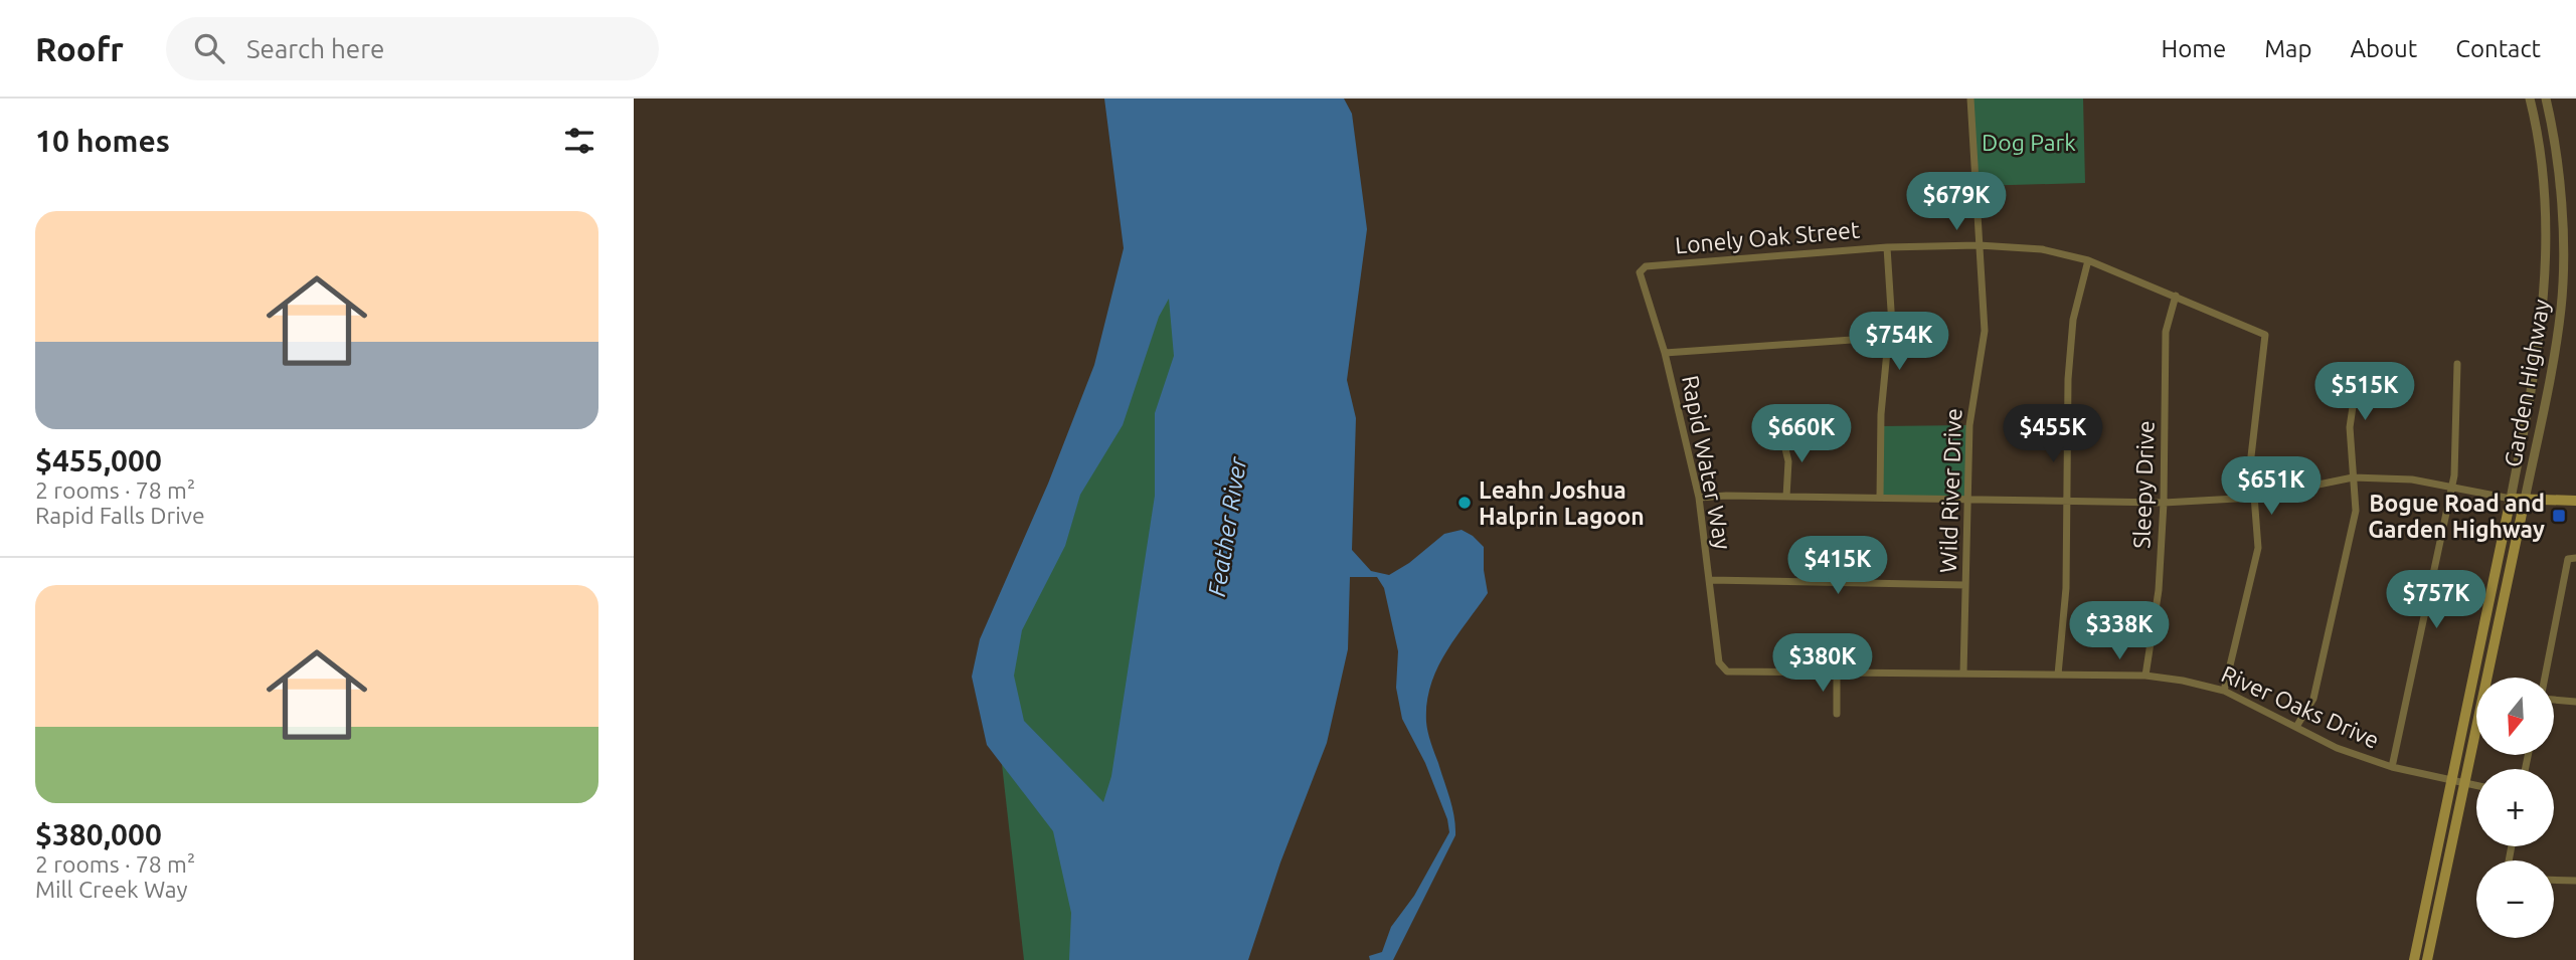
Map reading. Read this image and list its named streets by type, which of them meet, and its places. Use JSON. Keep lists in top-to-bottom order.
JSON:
{
  "streets": {
    "main road": ["Garden Highway"],
    "street": [
      "Lonely Oak Street",
      "Rapid Water Way",
      "Sleepy Drive",
      "Wild River Drive",
      "River Oaks Drive"
    ]
  },
  "crossings": [
    ["Lonely Oak Street", "Rapid Water Way"],
    ["Lonely Oak Street", "Sleepy Drive"],
    ["Lonely Oak Street", "Wild River Drive"],
    ["Garden Highway", "River Oaks Drive"],
    ["Rapid Water Way", "River Oaks Drive"],
    ["Sleepy Drive", "River Oaks Drive"],
    ["Wild River Drive", "River Oaks Drive"]
  ],
  "water": ["Feather River"],
  "parks": ["Dog Park"],
  "places": {
    "other": ["Leahn Joshua Halprin Lagoon"],
    "transit": ["Bogue Road and Garden Highway"]
  },
  "north": "bottom",
  "page": {
    "header": "Roofr",
    "search": "Search here",
    "nav": [
      "Home",
      "Map",
      "About",
      "Contact"
    ],
    "heading": "10 homes",
    "price": [
      "$679K",
      "$754K",
      "$515K",
      "$660K",
      "$455K",
      "$651K",
      "$415K",
      "$757K",
      "$338K",
      "$380K"
    ],
    "list": [
      {
        "name": "$455,000",
        "note": "2 rooms · 78 m² · Rapid Falls Drive"
      },
      {
        "name": "$380,000",
        "note": "2 rooms · 78 m² · Mill Creek Way"
      }
    ],
    "map_buttons": ["+", "−"]
  }
}
